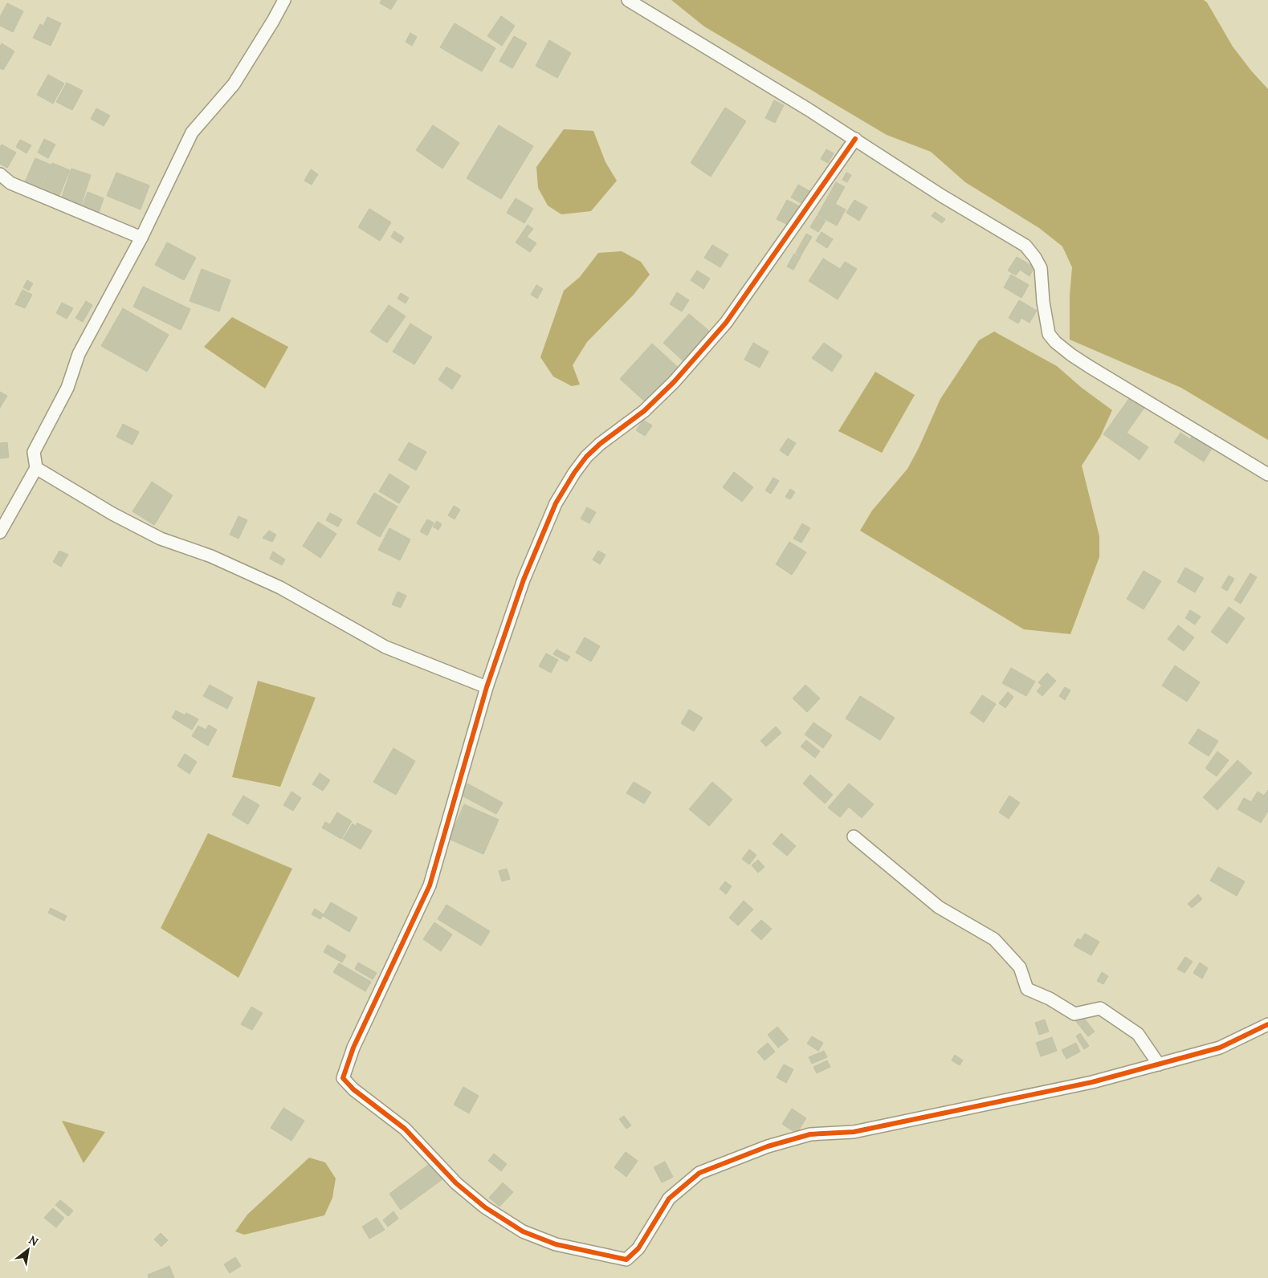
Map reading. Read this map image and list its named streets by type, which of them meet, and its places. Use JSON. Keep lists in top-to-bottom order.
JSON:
{
  "north": "top right"
}
